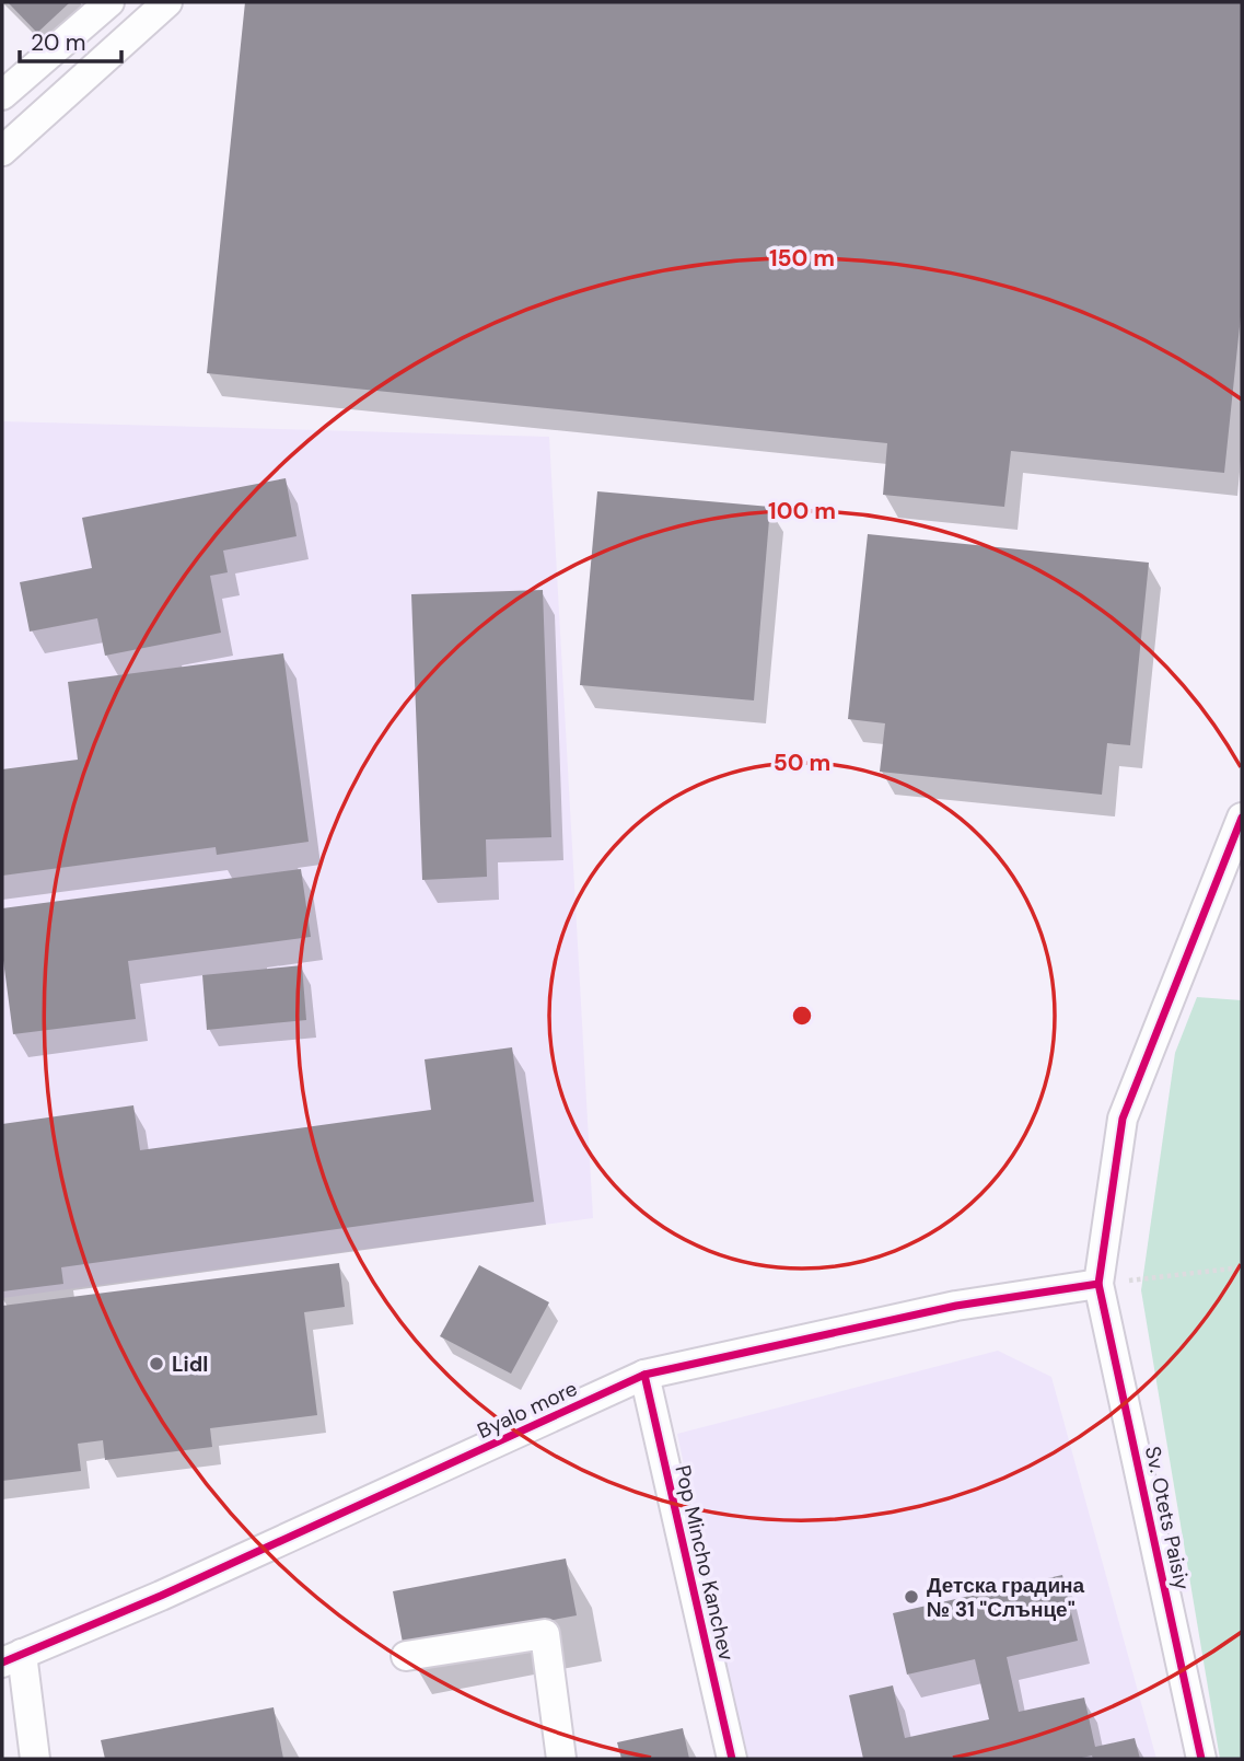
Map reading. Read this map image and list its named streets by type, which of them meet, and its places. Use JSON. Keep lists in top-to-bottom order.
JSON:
{
  "streets": {
    "street": ["Byalo more", "Sv. Otets Paisiy", "Pop Mincho Kanchev"]
  },
  "crossings": [
    ["Byalo more", "Sv. Otets Paisiy"],
    ["Byalo more", "Pop Mincho Kanchev"]
  ],
  "places": ["Lidl", "Детска градина № 31 \"Слънце\""],
  "scale_bar": "20 m",
  "rings": ["150 m", "100 m", "50 m"]
}
